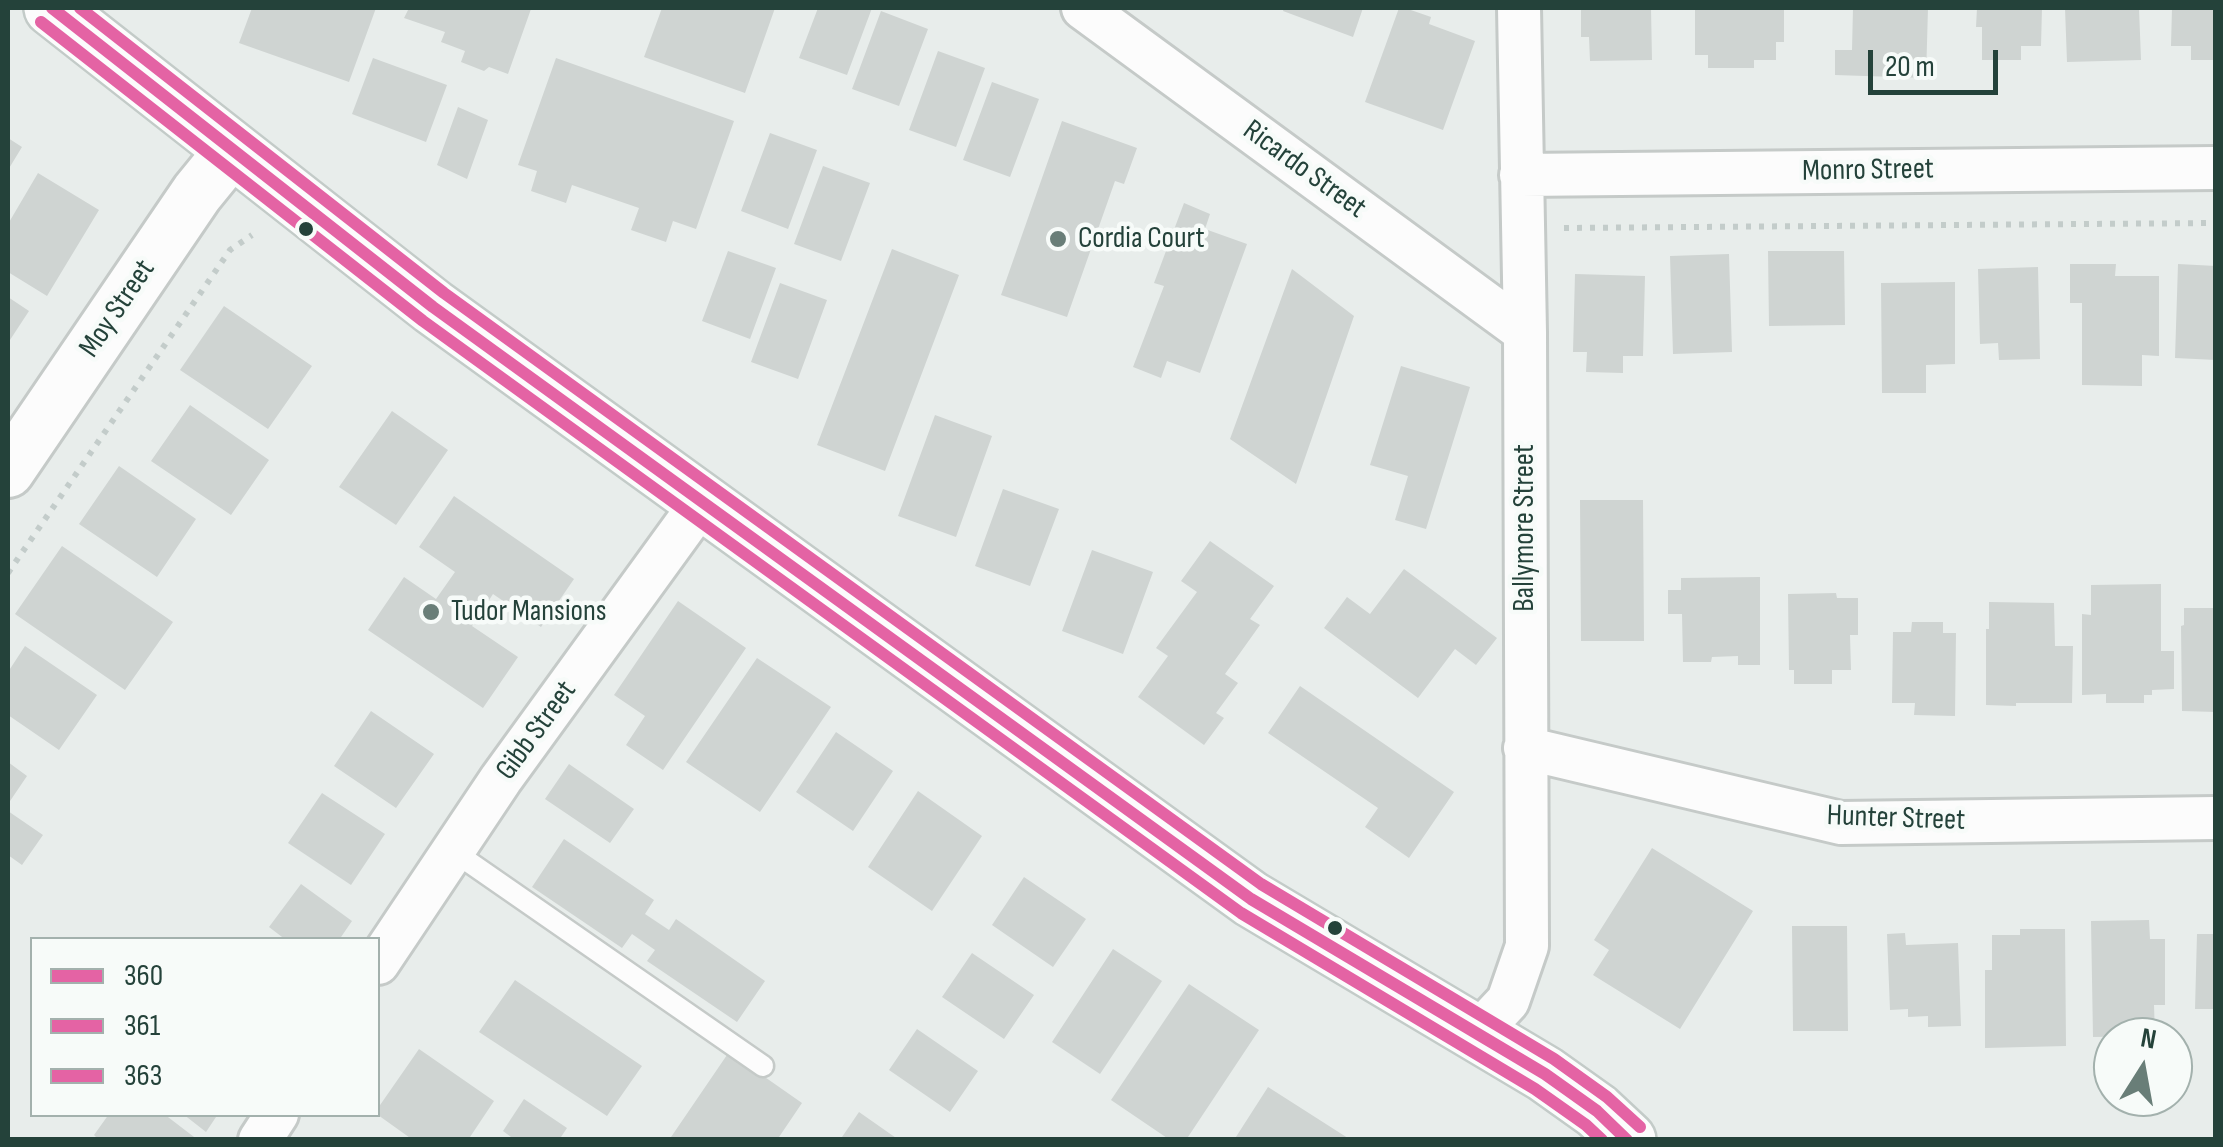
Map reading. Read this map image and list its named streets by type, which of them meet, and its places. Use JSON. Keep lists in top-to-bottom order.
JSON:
{
  "streets": {
    "street": [
      "Ricardo Street",
      "Monro Street",
      "Moy Street",
      "Ballymore Street",
      "Gibb Street",
      "Hunter Street"
    ]
  },
  "crossings": [
    ["Ricardo Street", "Ballymore Street"],
    ["Monro Street", "Ballymore Street"],
    ["Ballymore Street", "Hunter Street"]
  ],
  "places": ["Cordia Court", "Tudor Mansions"],
  "lines": ["transit line 360", "transit line 363", "transit line 361"],
  "legend": ["360", "361", "363"],
  "scale_bar": "20 m",
  "north": "top"
}
